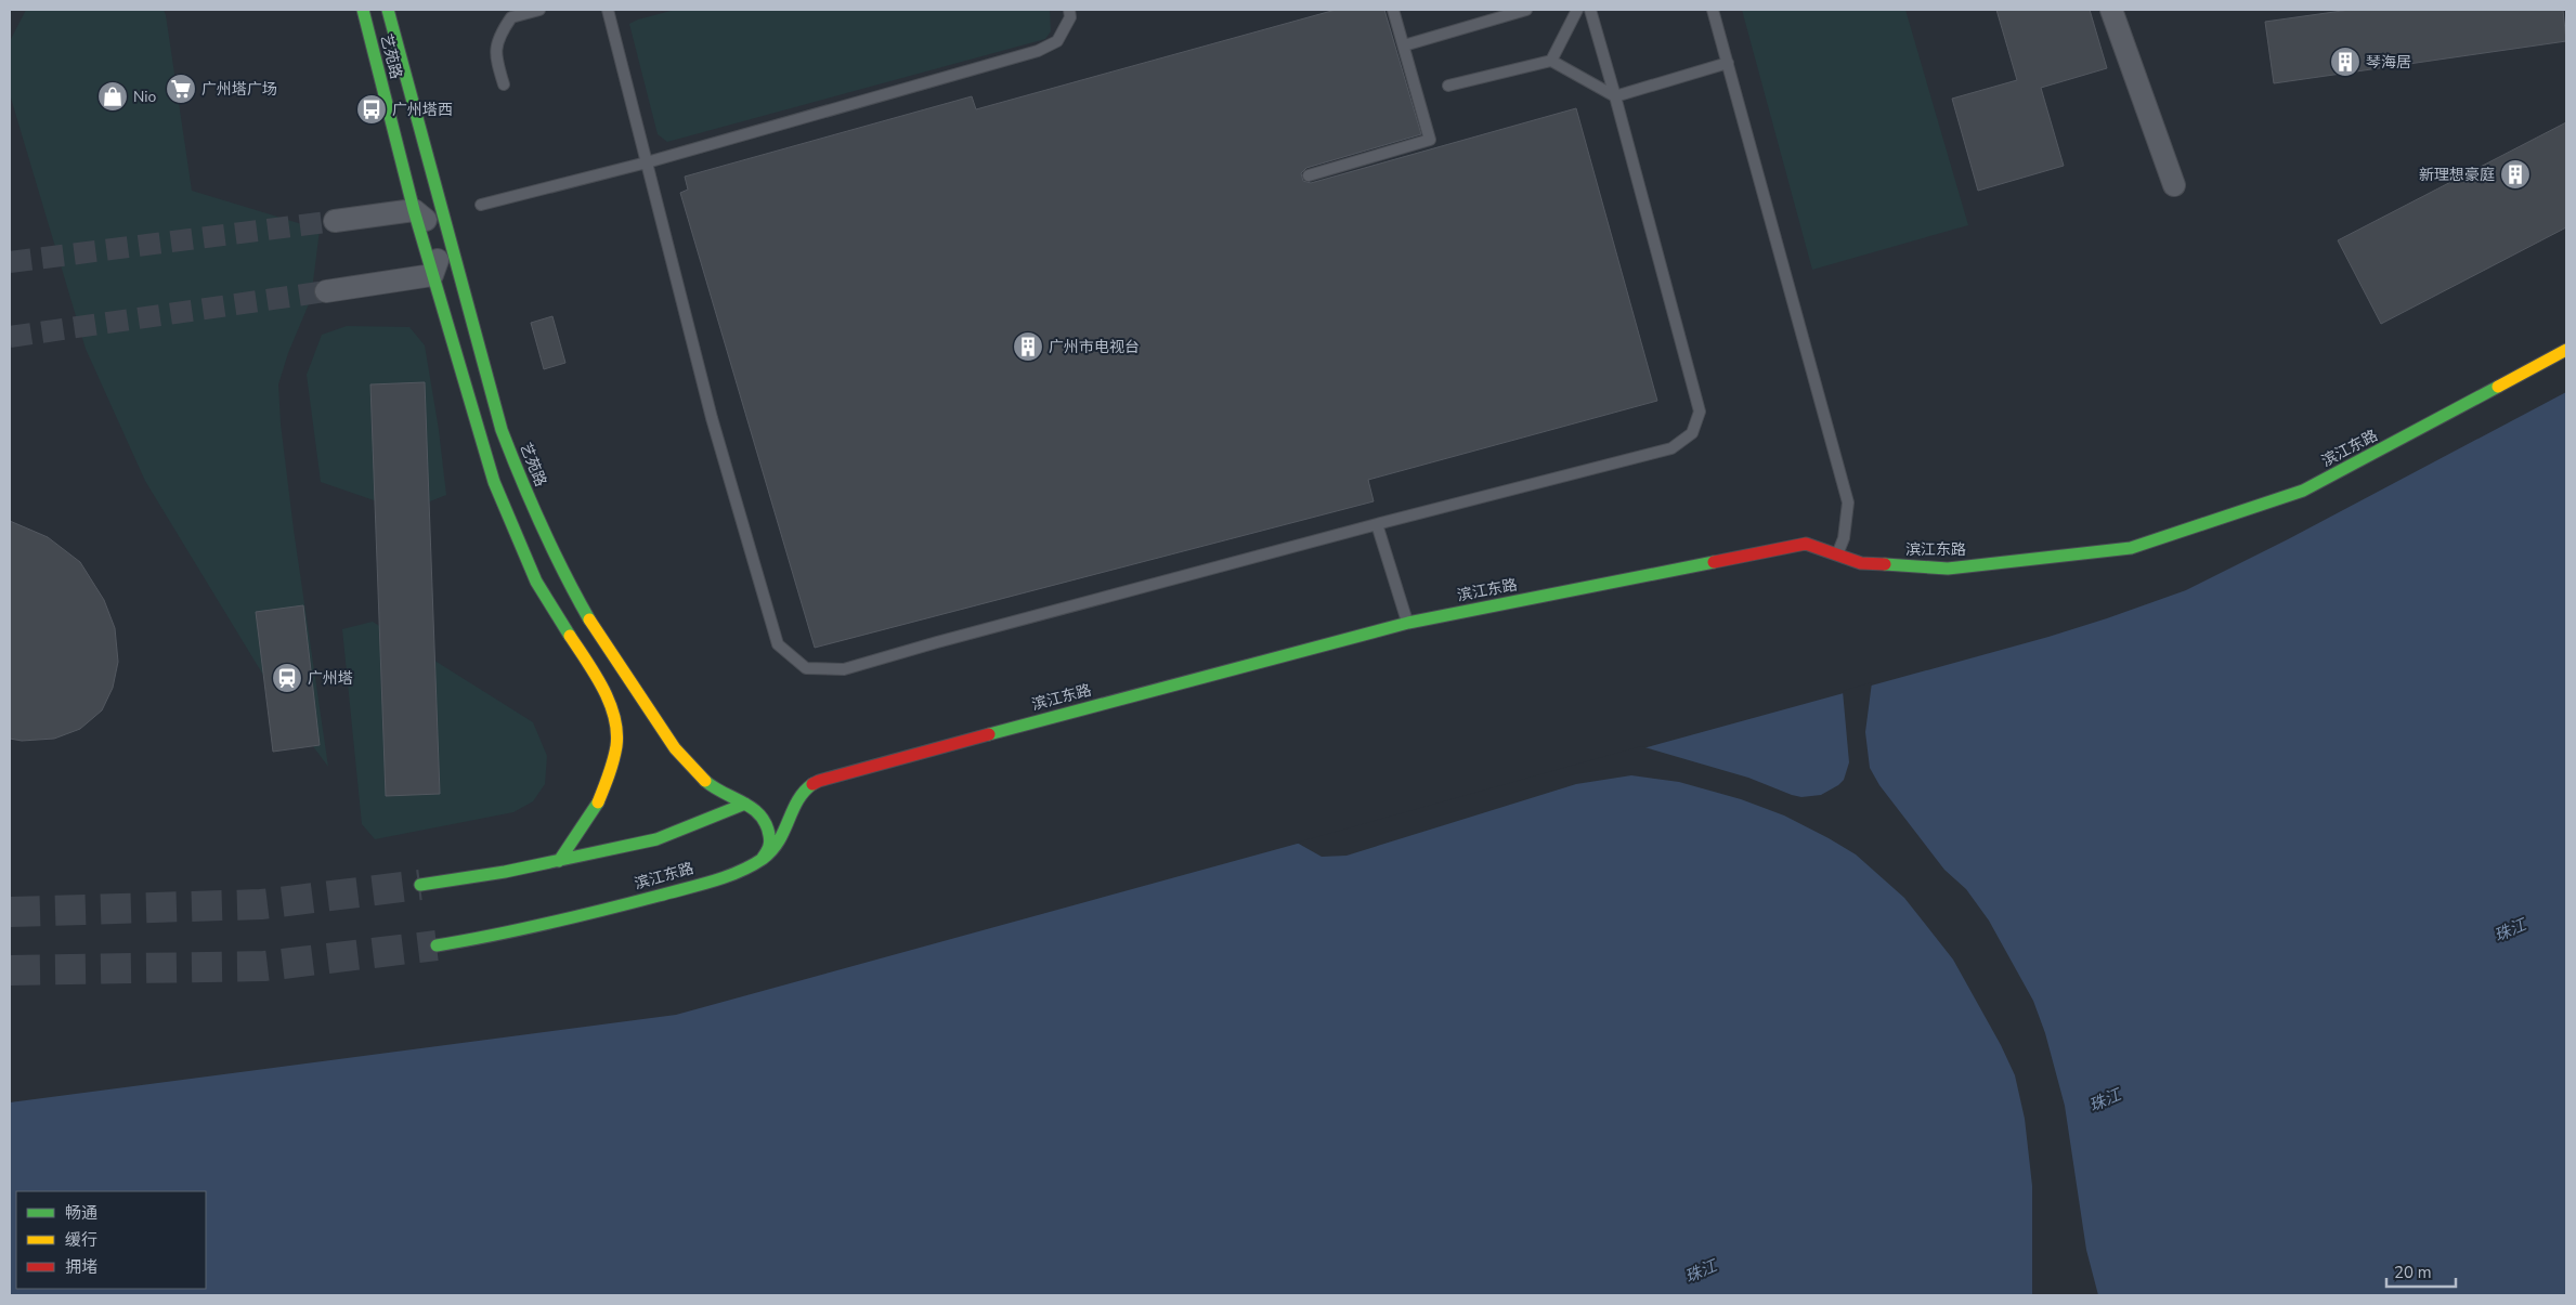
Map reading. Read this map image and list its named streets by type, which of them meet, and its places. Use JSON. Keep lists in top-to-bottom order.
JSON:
{
  "streets": {
    "street": ["艺苑路", "滨江东路"]
  },
  "crossings": [
    ["艺苑路", "滨江东路"]
  ],
  "water": ["珠江"],
  "places": {
    "building": ["琴海居", "新理想豪庭", "广州市电视台"],
    "supermarket": ["广州塔广场"],
    "shop": ["Nio"],
    "bus stop": ["广州塔西"],
    "station": ["广州塔"]
  },
  "legend": ["畅通", "缓行", "拥堵"],
  "scale_bar": "20 m"
}
